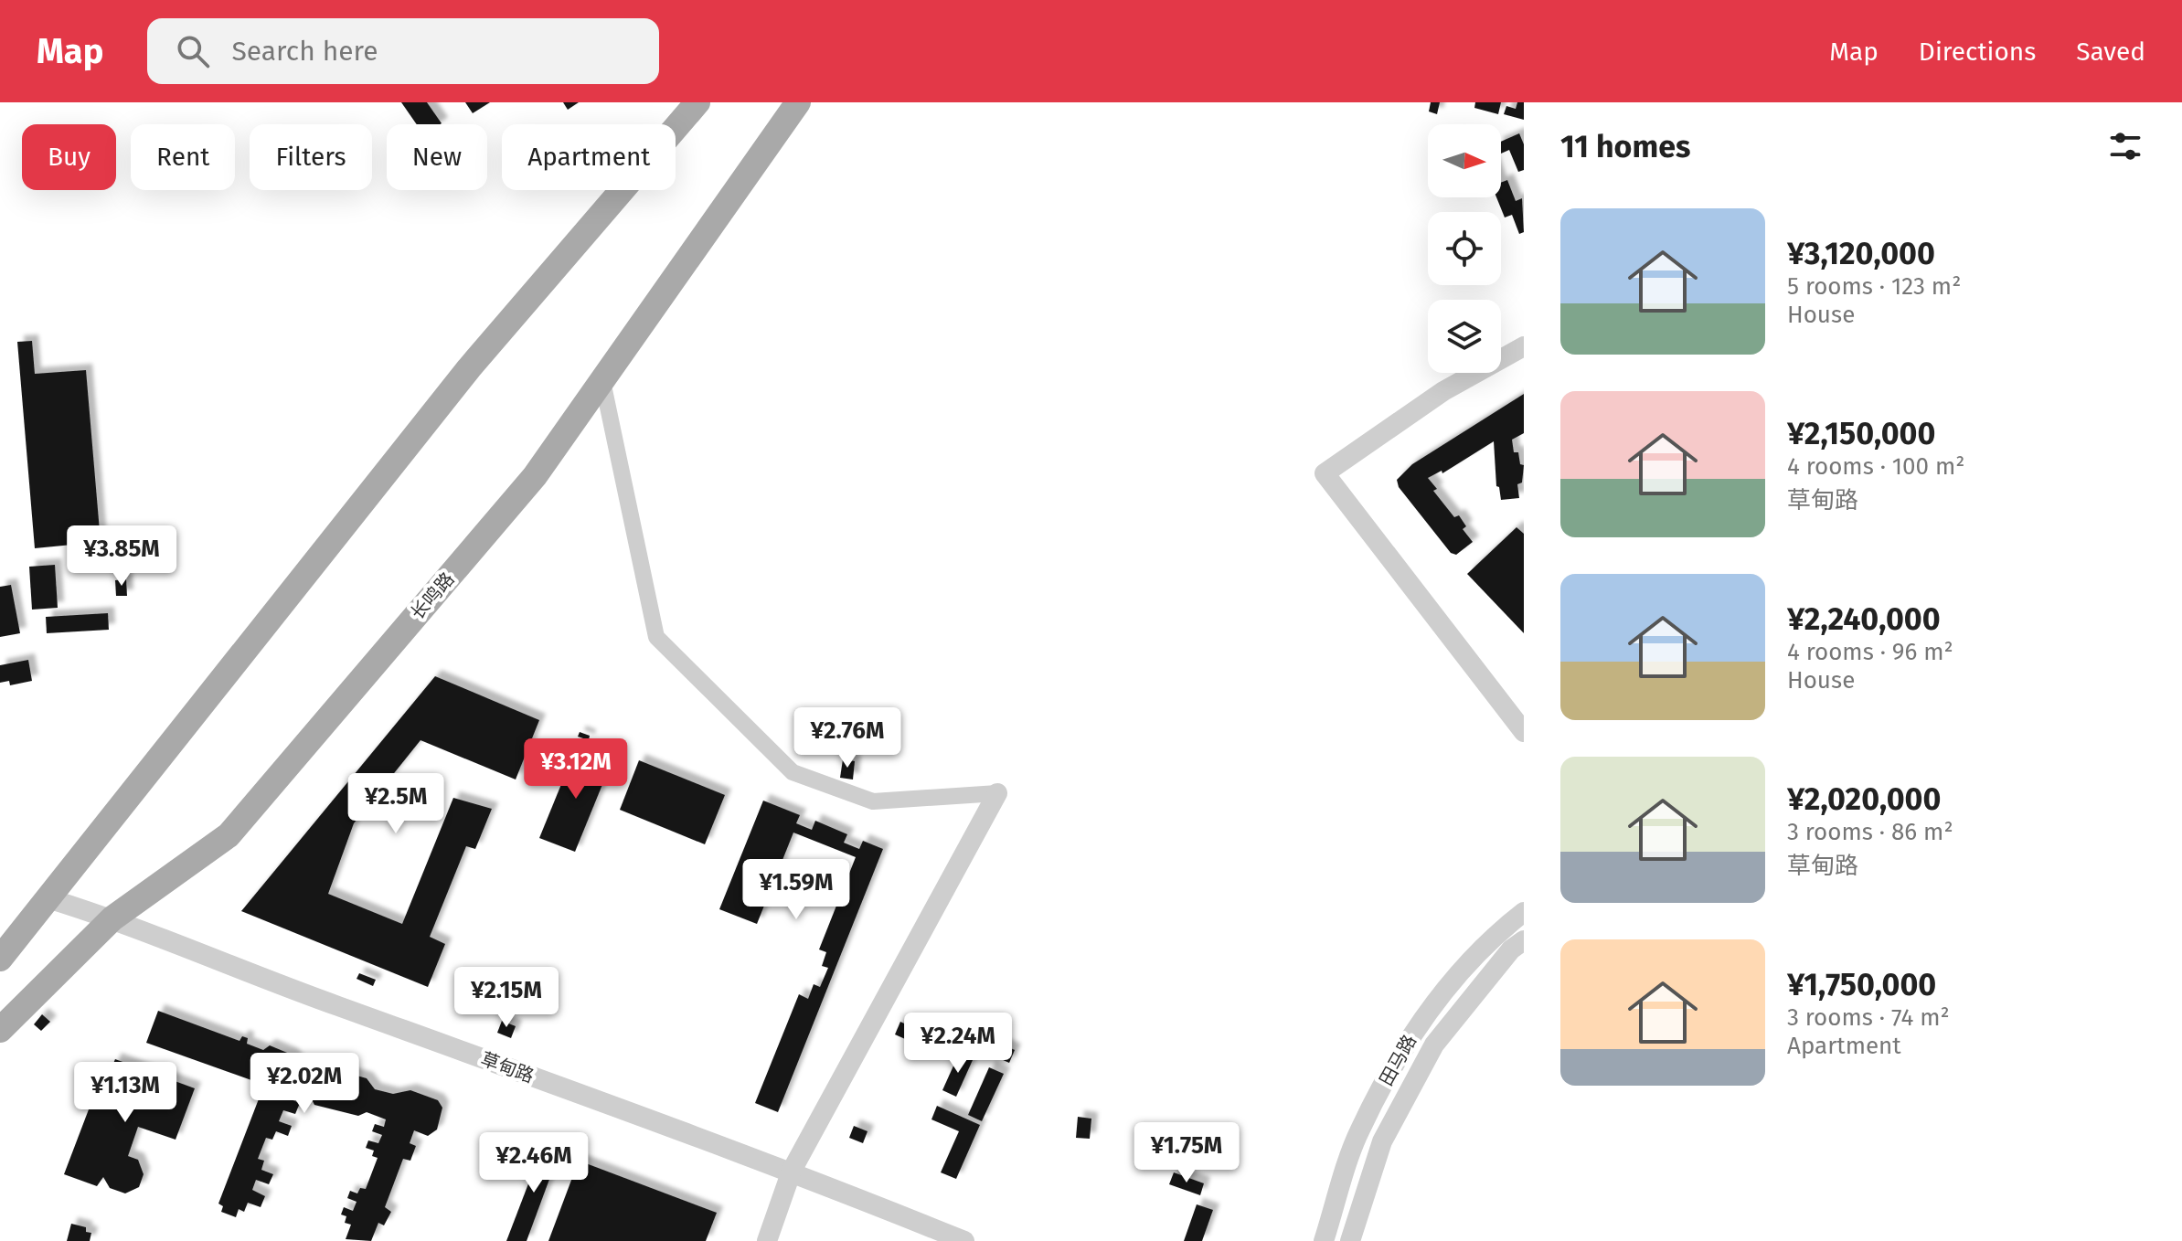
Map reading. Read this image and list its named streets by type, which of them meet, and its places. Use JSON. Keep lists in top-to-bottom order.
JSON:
{
  "streets": {
    "main road": ["长鸣路"],
    "street": ["田马路", "草甸路"]
  },
  "crossings": [
    ["长鸣路", "草甸路"]
  ],
  "north": "right",
  "page": {
    "header": "Map",
    "search": "Search here",
    "nav": ["Map", "Directions", "Saved"],
    "heading": "11 homes",
    "chip": [
      "Buy",
      "Rent",
      "Filters",
      "New",
      "Apartment"
    ],
    "list": [
      {
        "name": "¥3,120,000",
        "note": "5 rooms · 123 m² · House"
      },
      {
        "name": "¥2,150,000",
        "note": "4 rooms · 100 m² · 草甸路"
      },
      {
        "name": "¥2,240,000",
        "note": "4 rooms · 96 m² · House"
      },
      {
        "name": "¥2,020,000",
        "note": "3 rooms · 86 m² · 草甸路"
      },
      {
        "name": "¥1,750,000",
        "note": "3 rooms · 74 m² · Apartment"
      }
    ],
    "price": [
      "¥3.85M",
      "¥2.76M",
      "¥3.12M",
      "¥2.5M",
      "¥1.59M",
      "¥2.15M",
      "¥2.24M",
      "¥2.02M",
      "¥1.13M",
      "¥1.75M",
      "¥2.46M"
    ]
  }
}
